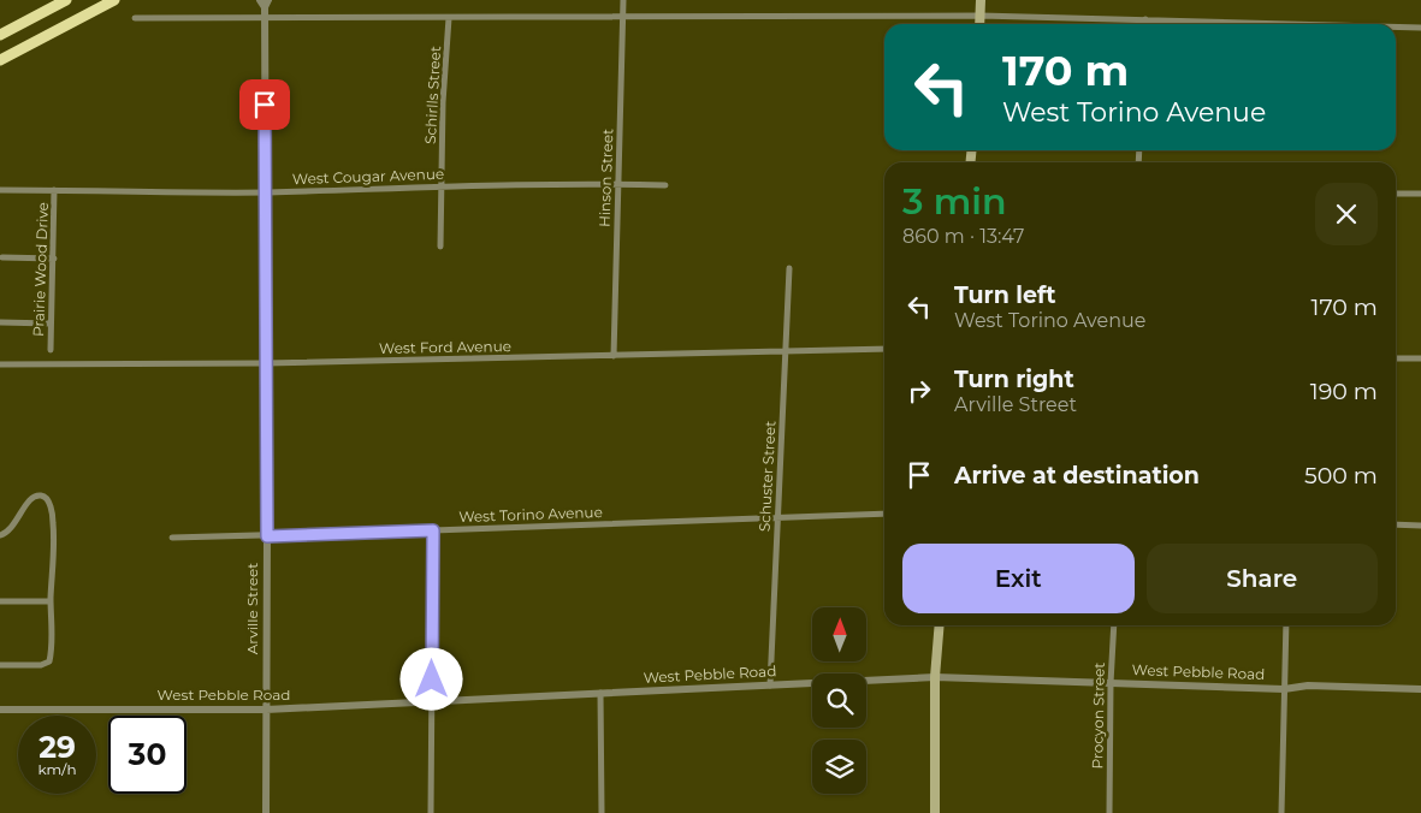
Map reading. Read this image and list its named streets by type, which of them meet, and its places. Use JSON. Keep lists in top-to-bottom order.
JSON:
{
  "streets": {
    "street": [
      "Schirlls Street",
      "West Cougar Avenue",
      "Hinson Street",
      "Prairie Wood Drive",
      "West Ford Avenue",
      "Schuster Street",
      "West Torino Avenue",
      "Arville Street",
      "West Pebble Road",
      "Procyon Street"
    ]
  },
  "crossings": [
    ["Schirlls Street", "West Cougar Avenue"],
    ["West Cougar Avenue", "Hinson Street"],
    ["West Cougar Avenue", "Prairie Wood Drive"],
    ["West Cougar Avenue", "Arville Street"],
    ["Hinson Street", "West Ford Avenue"],
    ["West Ford Avenue", "Schuster Street"],
    ["West Ford Avenue", "Arville Street"],
    ["Schuster Street", "West Torino Avenue"],
    ["Schuster Street", "West Pebble Road"],
    ["West Torino Avenue", "Arville Street"],
    ["Arville Street", "West Pebble Road"],
    ["West Pebble Road", "Procyon Street"]
  ],
  "north": "top",
  "page": {
    "turn": ["170 m", "West Torino Avenue"],
    "heading": ["3 min", "860 m · 13:47"],
    "list": [
      {
        "name": "Turn left",
        "note": "West Torino Avenue",
        "value": "170 m"
      },
      {
        "name": "Turn right",
        "note": "Arville Street",
        "value": "190 m"
      },
      {
        "name": "Arrive at destination",
        "value": "500 m"
      }
    ],
    "buttons": ["Exit", "Share"],
    "speed": "29 km/h",
    "limit": "30"
  }
}
